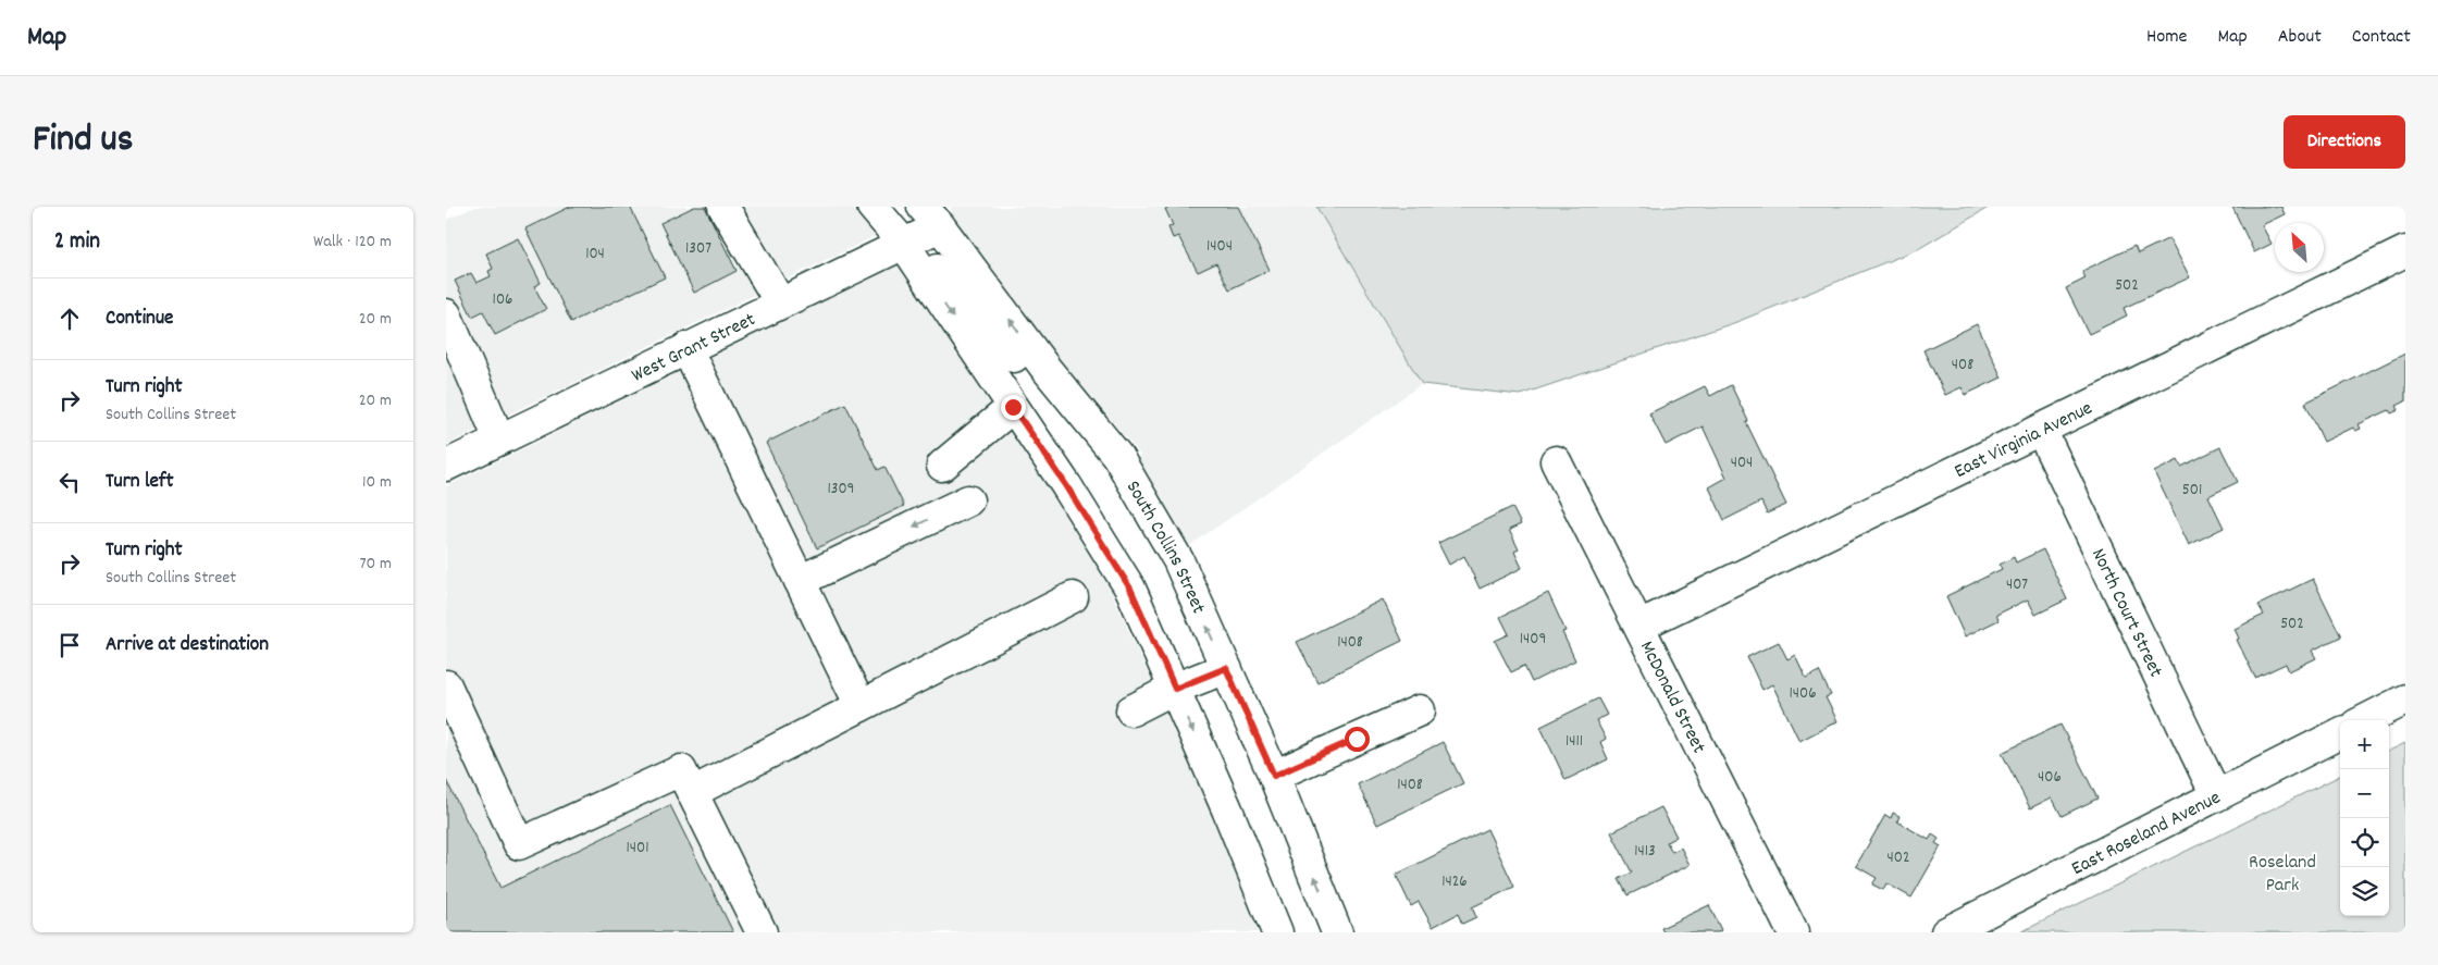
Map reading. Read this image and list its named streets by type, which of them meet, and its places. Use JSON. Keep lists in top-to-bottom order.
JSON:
{
  "streets": {
    "street": [
      "West Grant Street",
      "East Virginia Avenue",
      "South Collins Street",
      "North Court Street",
      "McDonald Street",
      "East Roseland Avenue"
    ]
  },
  "crossings": [
    ["West Grant Street", "South Collins Street"],
    ["East Virginia Avenue", "North Court Street"],
    ["East Virginia Avenue", "McDonald Street"],
    ["North Court Street", "East Roseland Avenue"]
  ],
  "parks": ["Roseland Park"],
  "house_numbers": [
    "1404",
    "1307",
    "104",
    "502",
    "106",
    "408",
    "404",
    "1309",
    "501",
    "407",
    "502",
    "1409",
    "1408",
    "1406",
    "1411",
    "406",
    "1408",
    "1401",
    "1413",
    "402",
    "1426"
  ],
  "north": "top left",
  "page": {
    "header": "Map",
    "nav": [
      "Home",
      "Map",
      "About",
      "Contact"
    ],
    "title": "Find us",
    "buttons": "Directions",
    "heading": ["2 min", "Walk · 120 m"],
    "list": [
      ["Continue", "20 m"],
      ["Turn right", "South Collins Street", "20 m"],
      ["Turn left", "10 m"],
      ["Turn right", "South Collins Street", "70 m"],
      "Arrive at destination"
    ],
    "map_buttons": ["+", "−"]
  }
}
